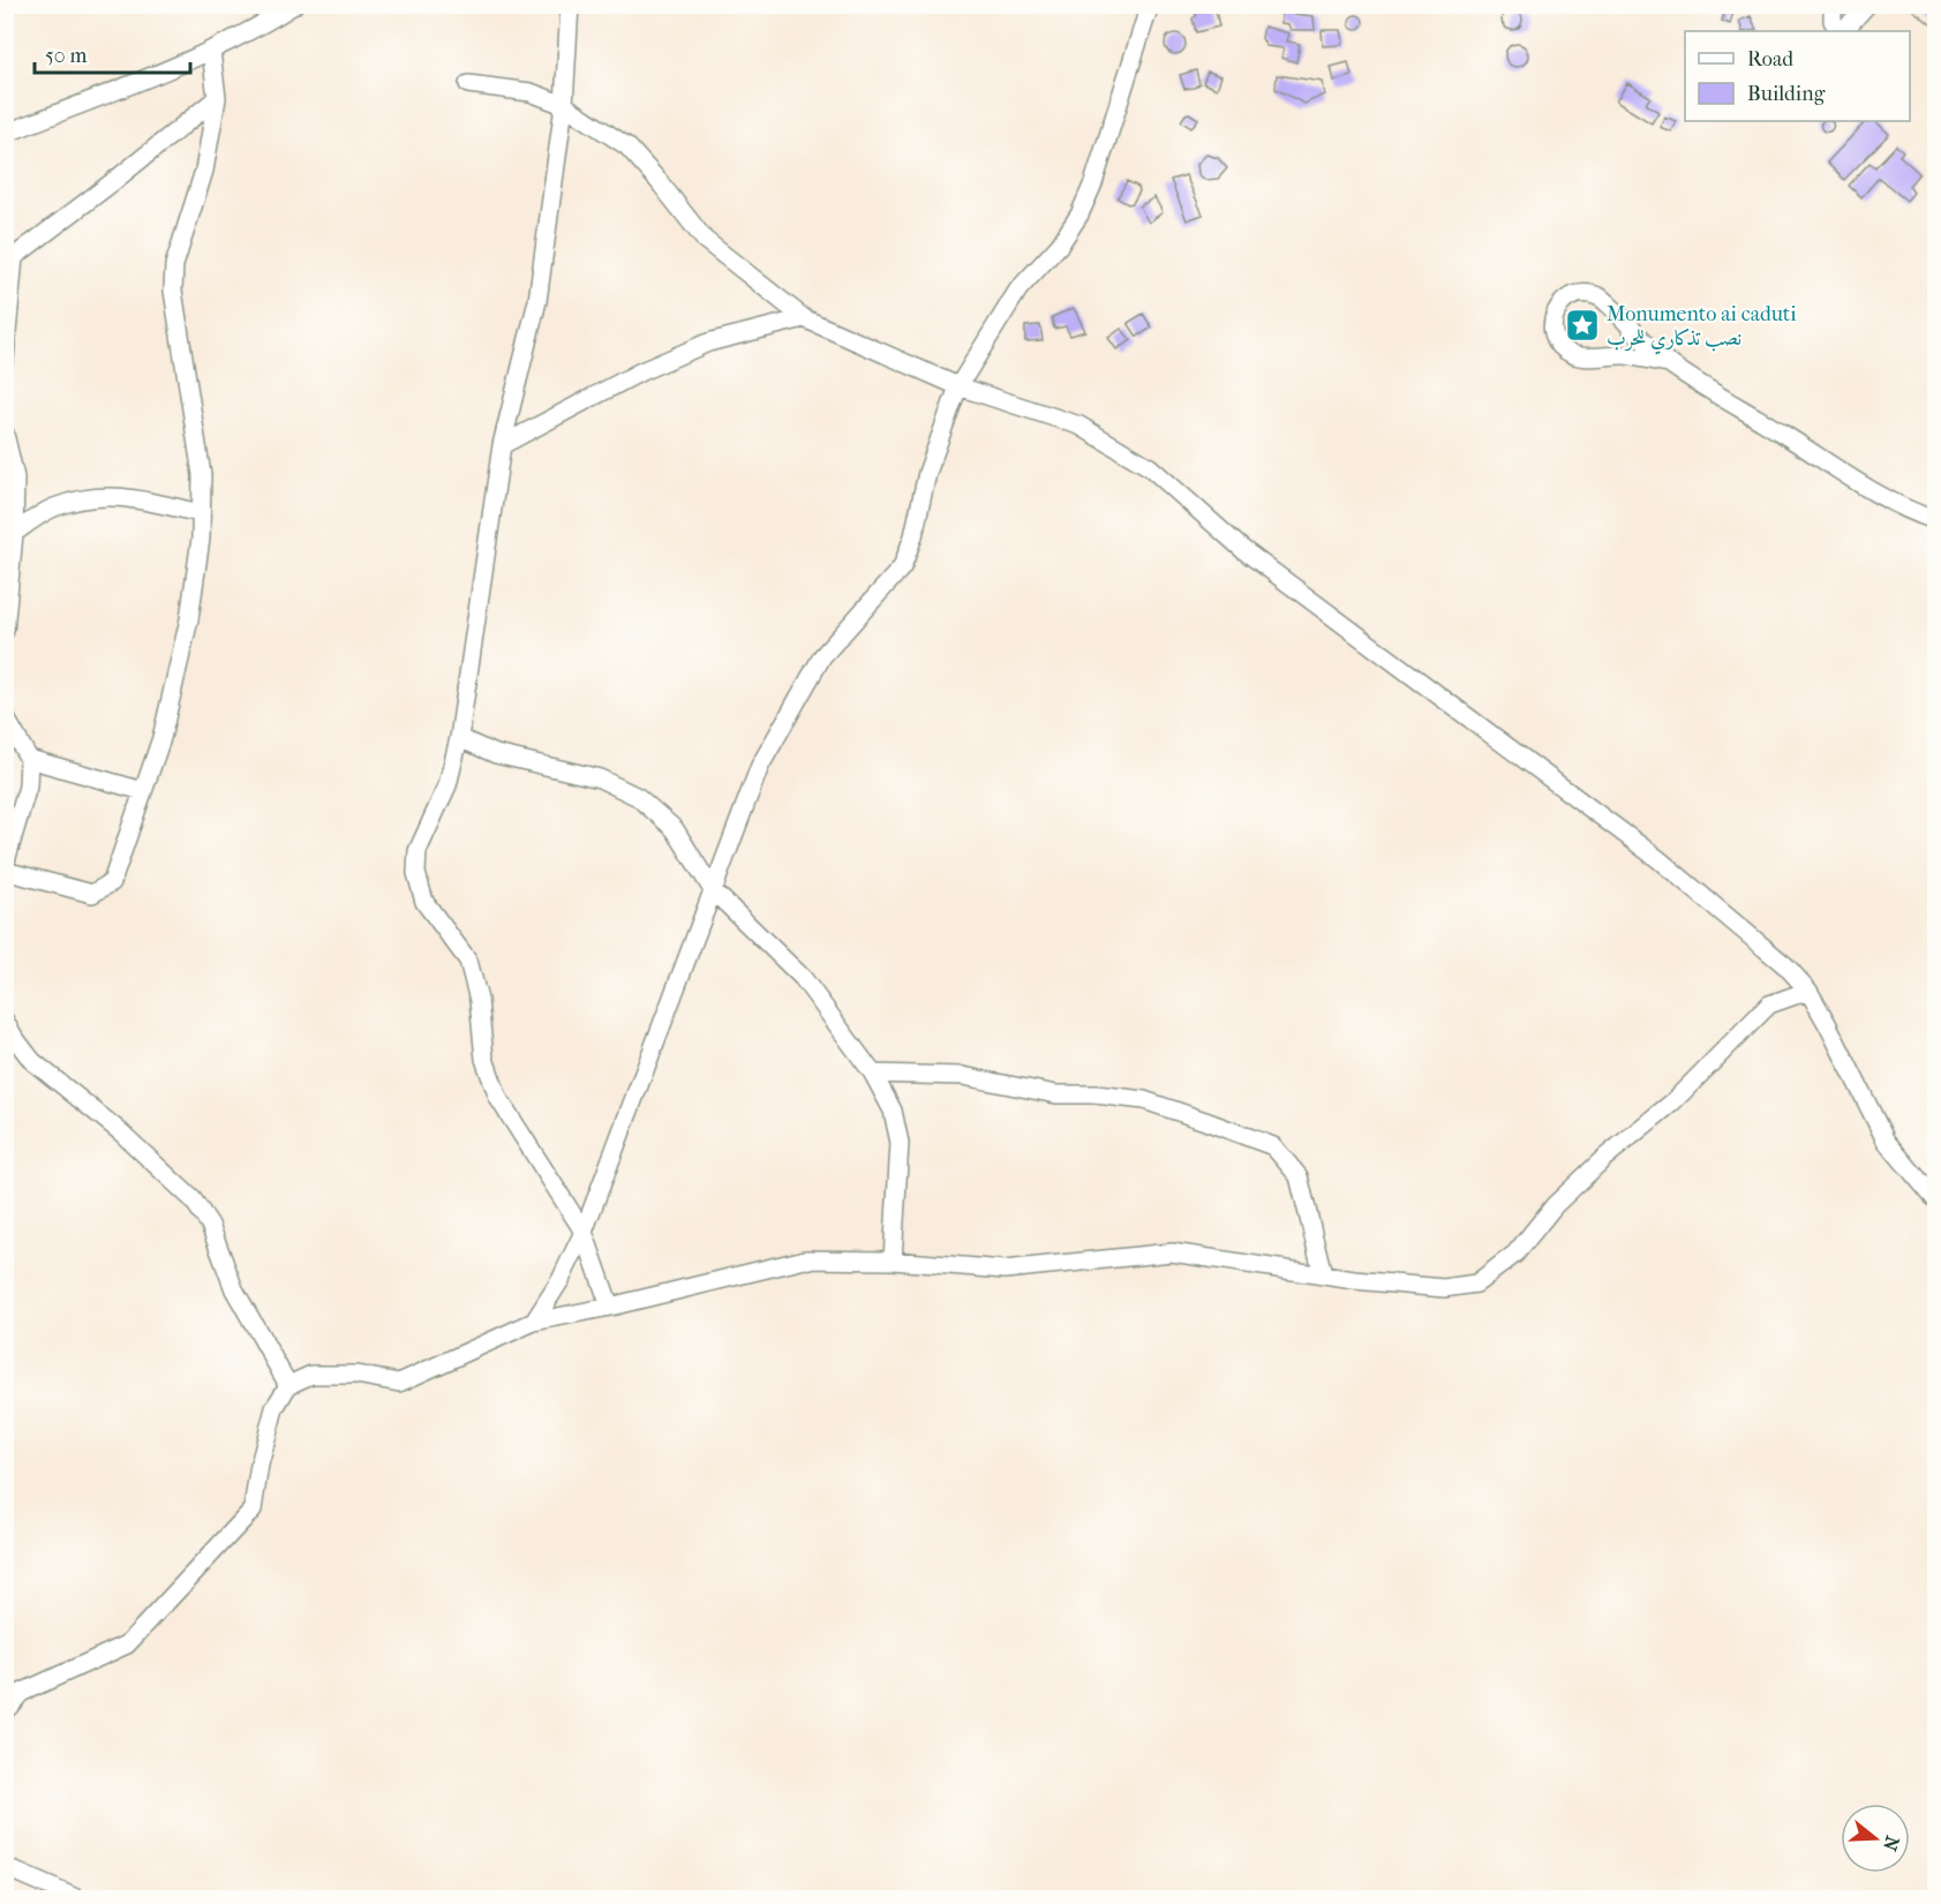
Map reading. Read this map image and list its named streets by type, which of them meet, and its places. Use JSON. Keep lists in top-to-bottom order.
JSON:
{
  "places": {
    "place": ["Monumento ai caduti نصب تذكاري للحرب"]
  },
  "legend": ["Road", "Building"],
  "scale_bar": "50 m",
  "north": "right"
}
